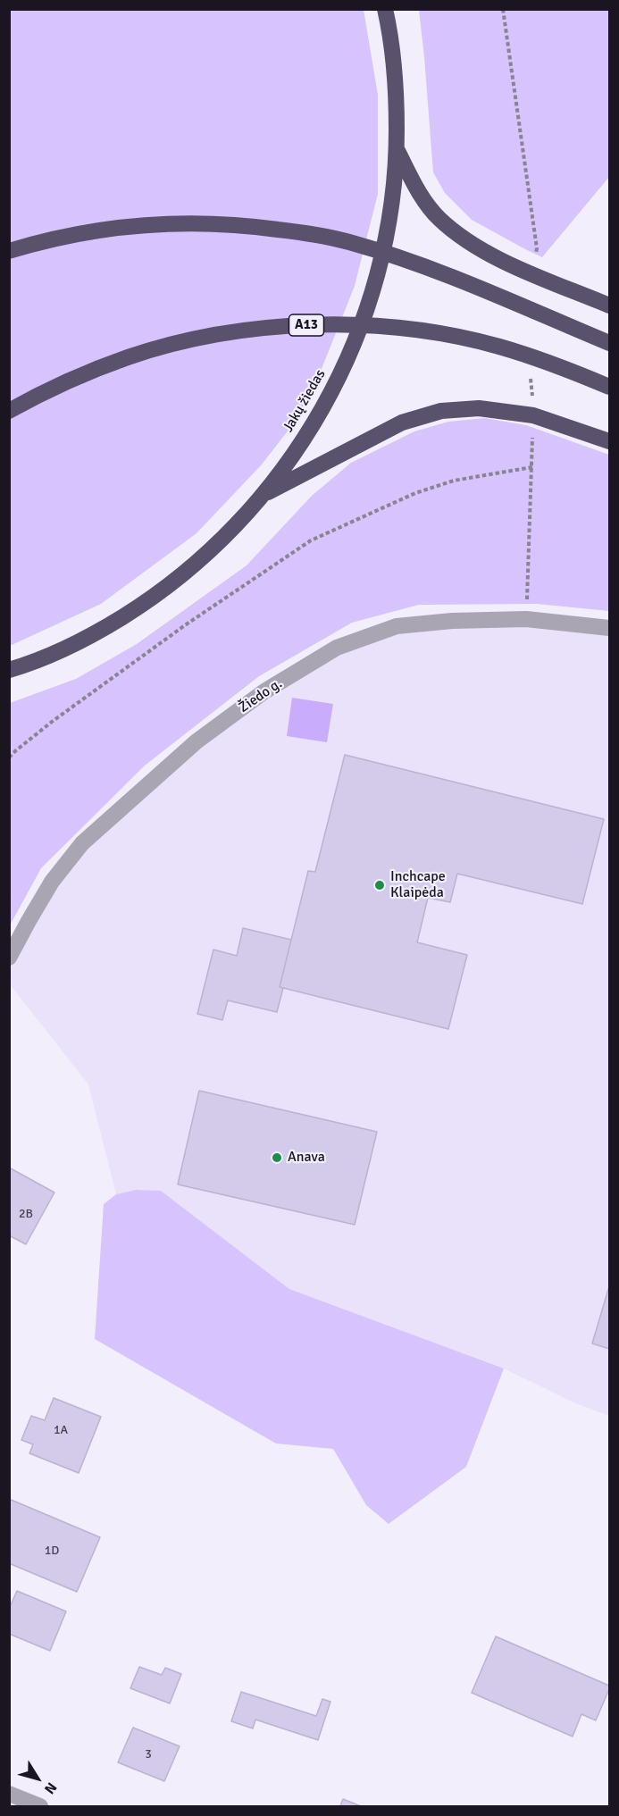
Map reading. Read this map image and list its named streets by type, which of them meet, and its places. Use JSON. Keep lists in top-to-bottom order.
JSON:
{
  "streets": {
    "highway": ["A13", "Jakų žiedas"],
    "street": ["Žiedo g."]
  },
  "places": ["Inchcape Klaipėda", "Anava"],
  "house_numbers": [
    "2B",
    "1A",
    "1D",
    "3"
  ],
  "north": "bottom right"
}
